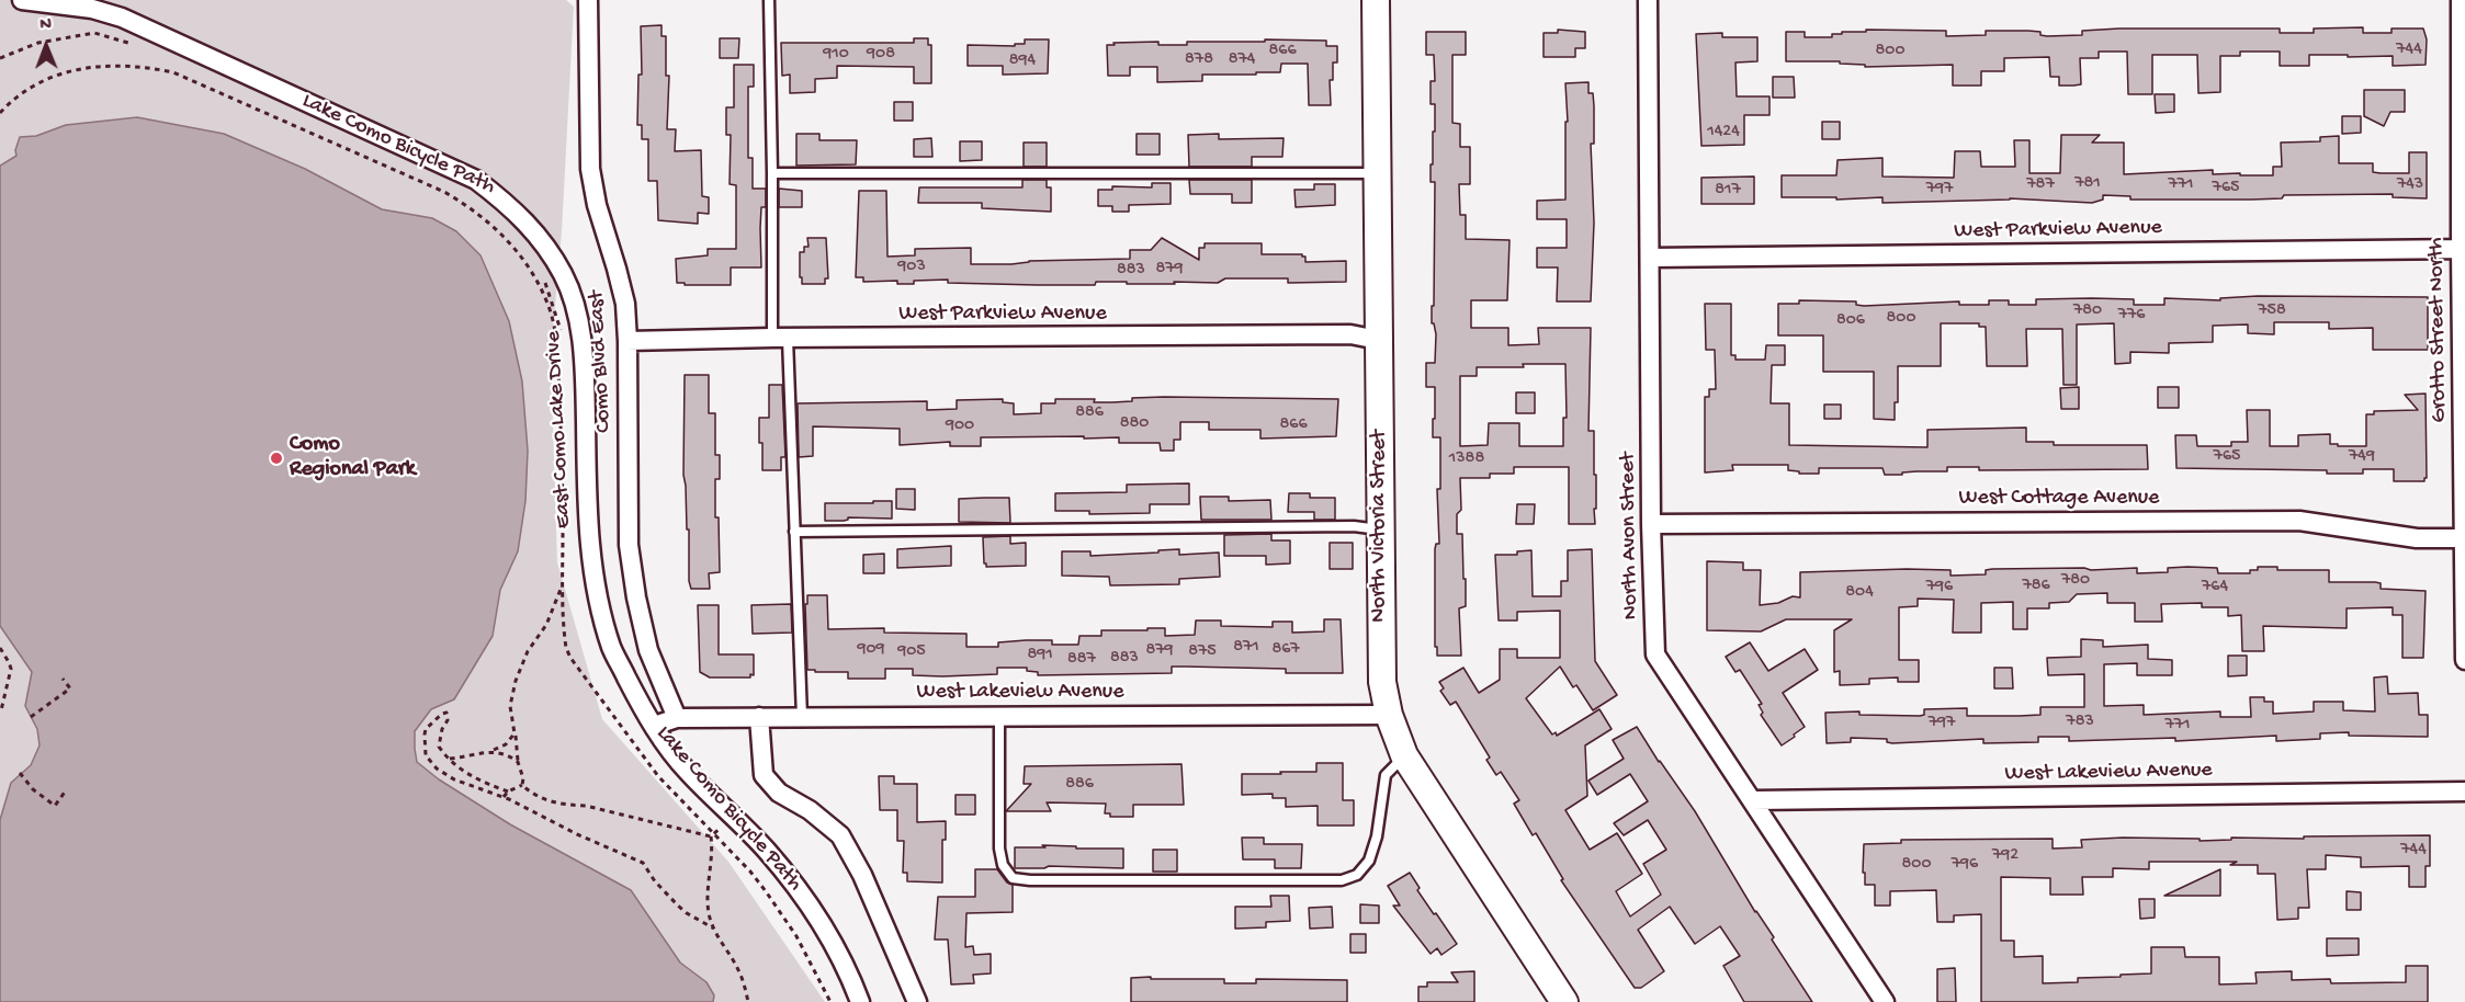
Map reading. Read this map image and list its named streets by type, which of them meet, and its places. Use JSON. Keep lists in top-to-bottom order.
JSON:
{
  "streets": {
    "street": [
      "West Parkview Avenue",
      "Grotto Street North",
      "Como Blvd East",
      "East Como Lake Drive",
      "West Cottage Avenue",
      "North Victoria Street",
      "North Avon Street",
      "West Lakeview Avenue"
    ],
    "path": ["Lake Como Bicycle Path"]
  },
  "crossings": [
    ["West Parkview Avenue", "Grotto Street North"],
    ["West Parkview Avenue", "Como Blvd East"],
    ["West Parkview Avenue", "North Victoria Street"],
    ["West Parkview Avenue", "North Avon Street"],
    ["Grotto Street North", "West Cottage Avenue"],
    ["Como Blvd East", "West Lakeview Avenue"],
    ["East Como Lake Drive", "West Lakeview Avenue"],
    ["West Cottage Avenue", "North Avon Street"],
    ["North Victoria Street", "West Lakeview Avenue"],
    ["North Avon Street", "West Lakeview Avenue"]
  ],
  "places": ["Como Regional Park"],
  "house_numbers": [
    "744",
    "866",
    "800",
    "910",
    "908",
    "878",
    "874",
    "894",
    "1424",
    "781",
    "787",
    "771",
    "743",
    "765",
    "797",
    "817",
    "903",
    "879",
    "883",
    "780",
    "758",
    "776",
    "800",
    "806",
    "886",
    "880",
    "866",
    "900",
    "765",
    "749",
    "1388",
    "780",
    "786",
    "796",
    "764",
    "804",
    "871",
    "909",
    "867",
    "879",
    "905",
    "875",
    "891",
    "883",
    "887",
    "783",
    "797",
    "771",
    "886",
    "744",
    "792",
    "800",
    "796"
  ],
  "north": "top"
}
